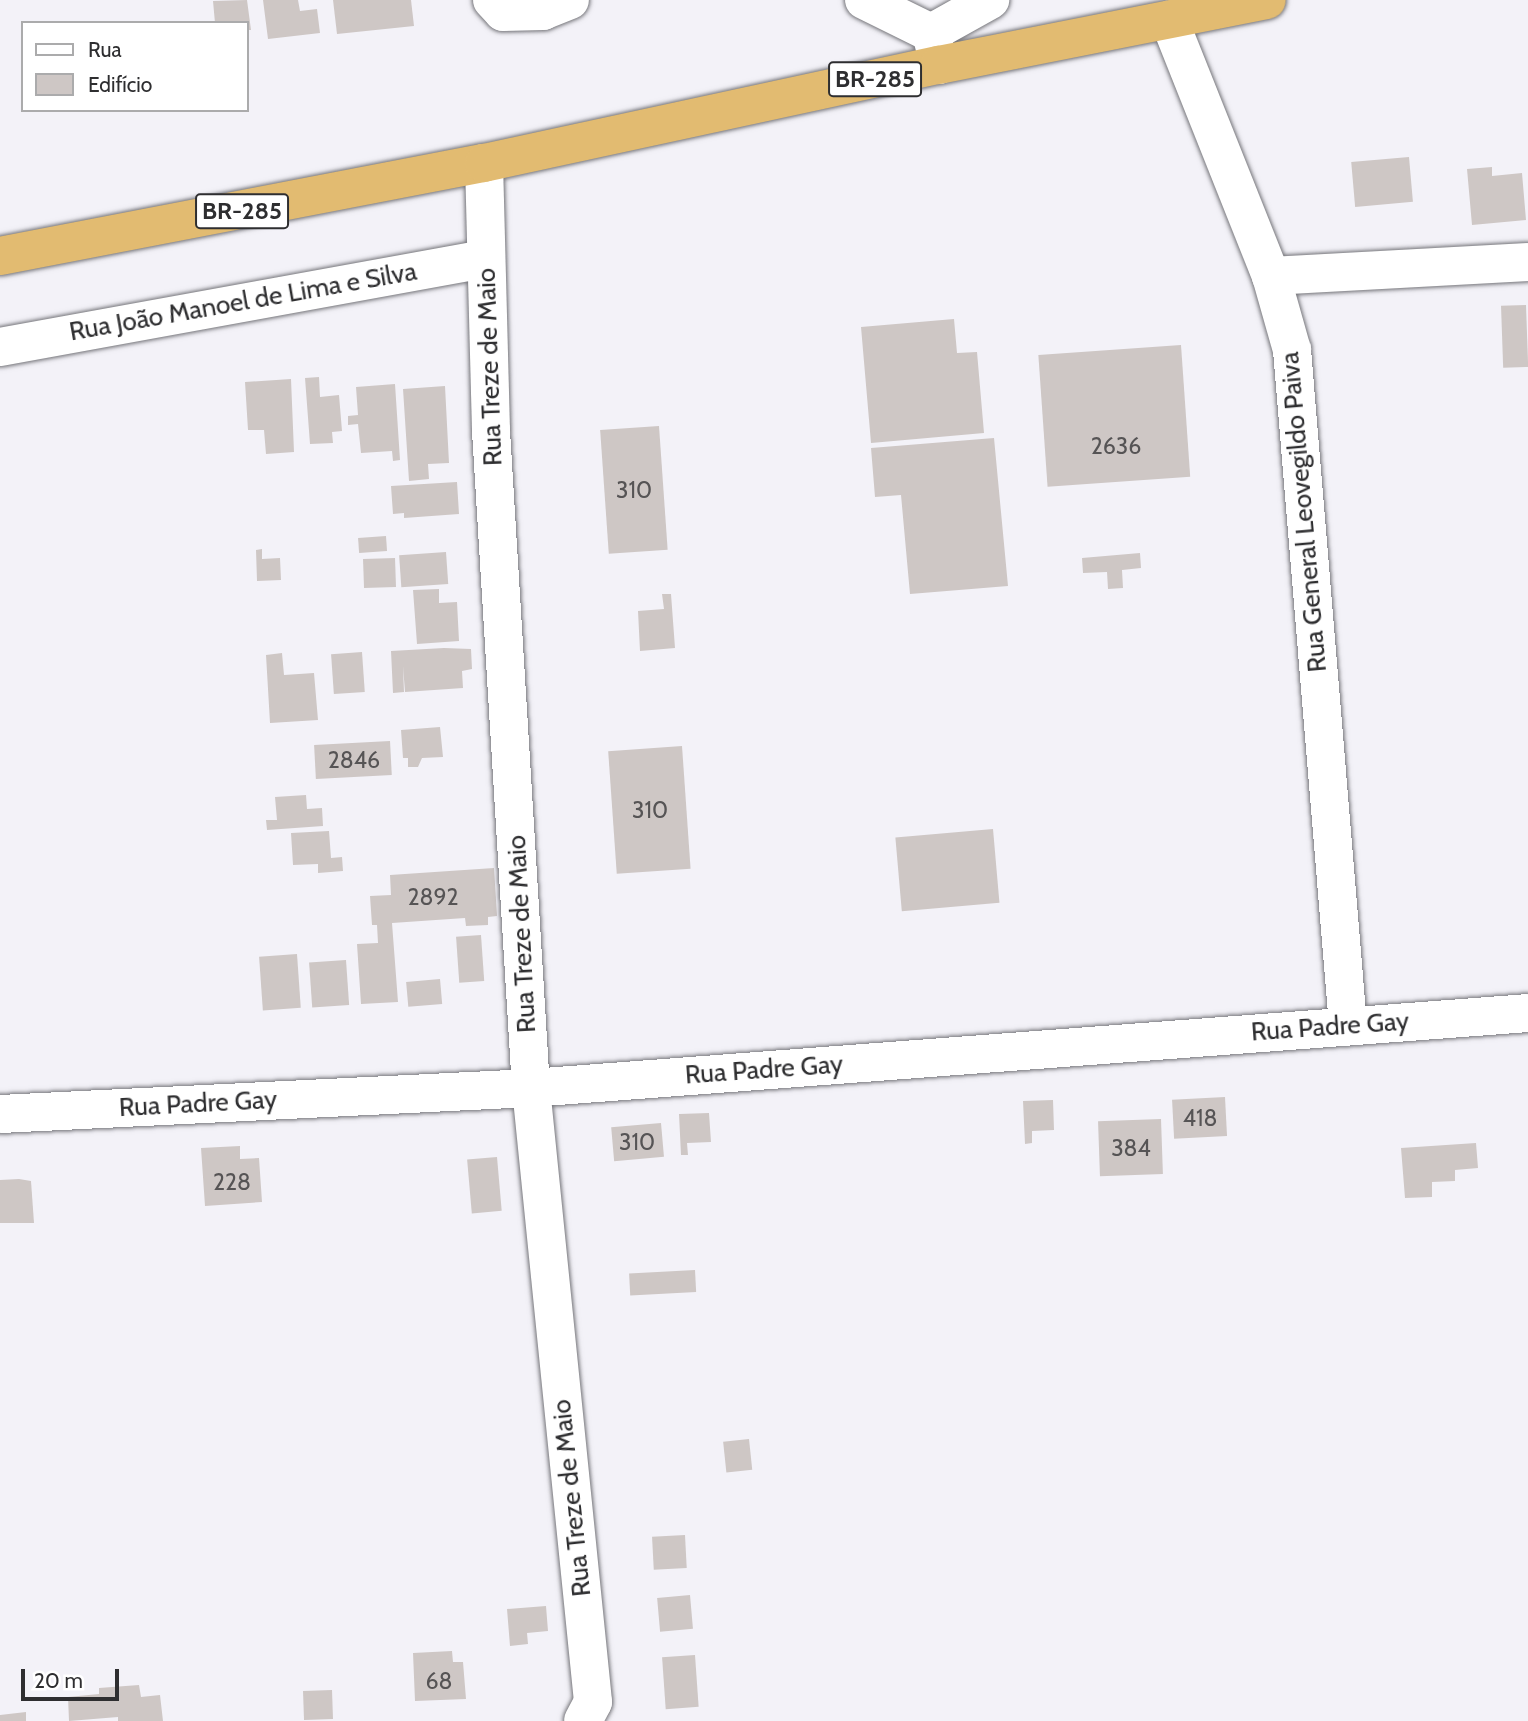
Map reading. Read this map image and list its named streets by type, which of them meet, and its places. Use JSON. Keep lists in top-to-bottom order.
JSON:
{
  "streets": {
    "highway": ["BR-285"],
    "street": [
      "Rua João Manoel de Lima e Silva",
      "Rua Treze de Maio",
      "Rua General Leovegildo Paiva",
      "Rua Padre Gay"
    ]
  },
  "crossings": [
    ["BR-285", "Rua Treze de Maio"],
    ["BR-285", "Rua General Leovegildo Paiva"],
    ["Rua João Manoel de Lima e Silva", "Rua Treze de Maio"],
    ["Rua Treze de Maio", "Rua Padre Gay"],
    ["Rua General Leovegildo Paiva", "Rua Padre Gay"]
  ],
  "house_numbers": [
    "2636",
    "310",
    "2846",
    "310",
    "2892",
    "418",
    "310",
    "384",
    "228",
    "68"
  ],
  "legend": ["Rua", "Edifício"],
  "scale_bar": "20 m"
}
